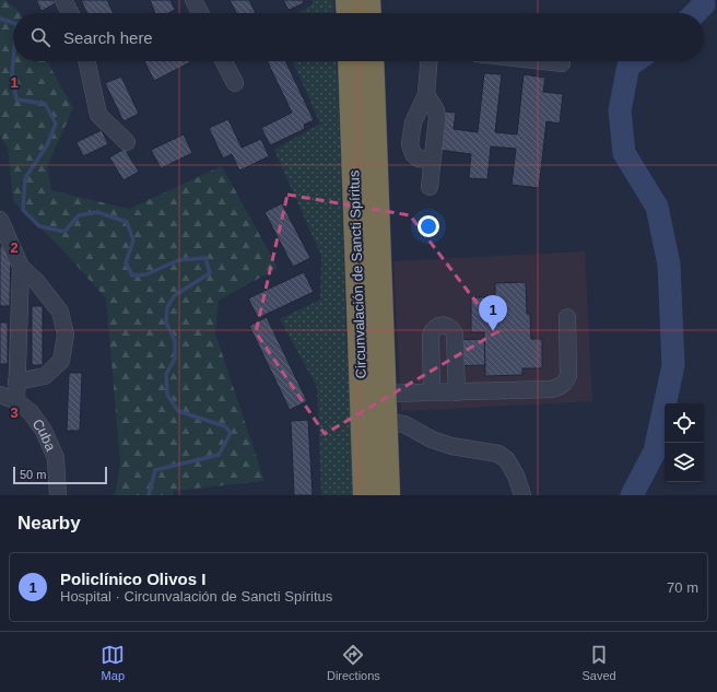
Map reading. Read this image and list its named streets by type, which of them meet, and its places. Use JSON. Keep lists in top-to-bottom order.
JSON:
{
  "streets": {
    "highway": ["Circunvalación de Sancti Spíritus"],
    "street": ["Cuba"]
  },
  "scale_bar": "50 m",
  "page": {
    "search": "Search here",
    "pins": "1",
    "scale": "50 m",
    "heading": "Nearby",
    "list": [
      {
        "mark": "1",
        "name": "Policlínico Olivos I",
        "note": "Hospital · Circunvalación de Sancti Spíritus",
        "value": "70 m"
      }
    ],
    "nav": ["Map", "Directions", "Saved"]
  },
  "grid": {
    "rows": ["1", "2", "3"]
  }
}
